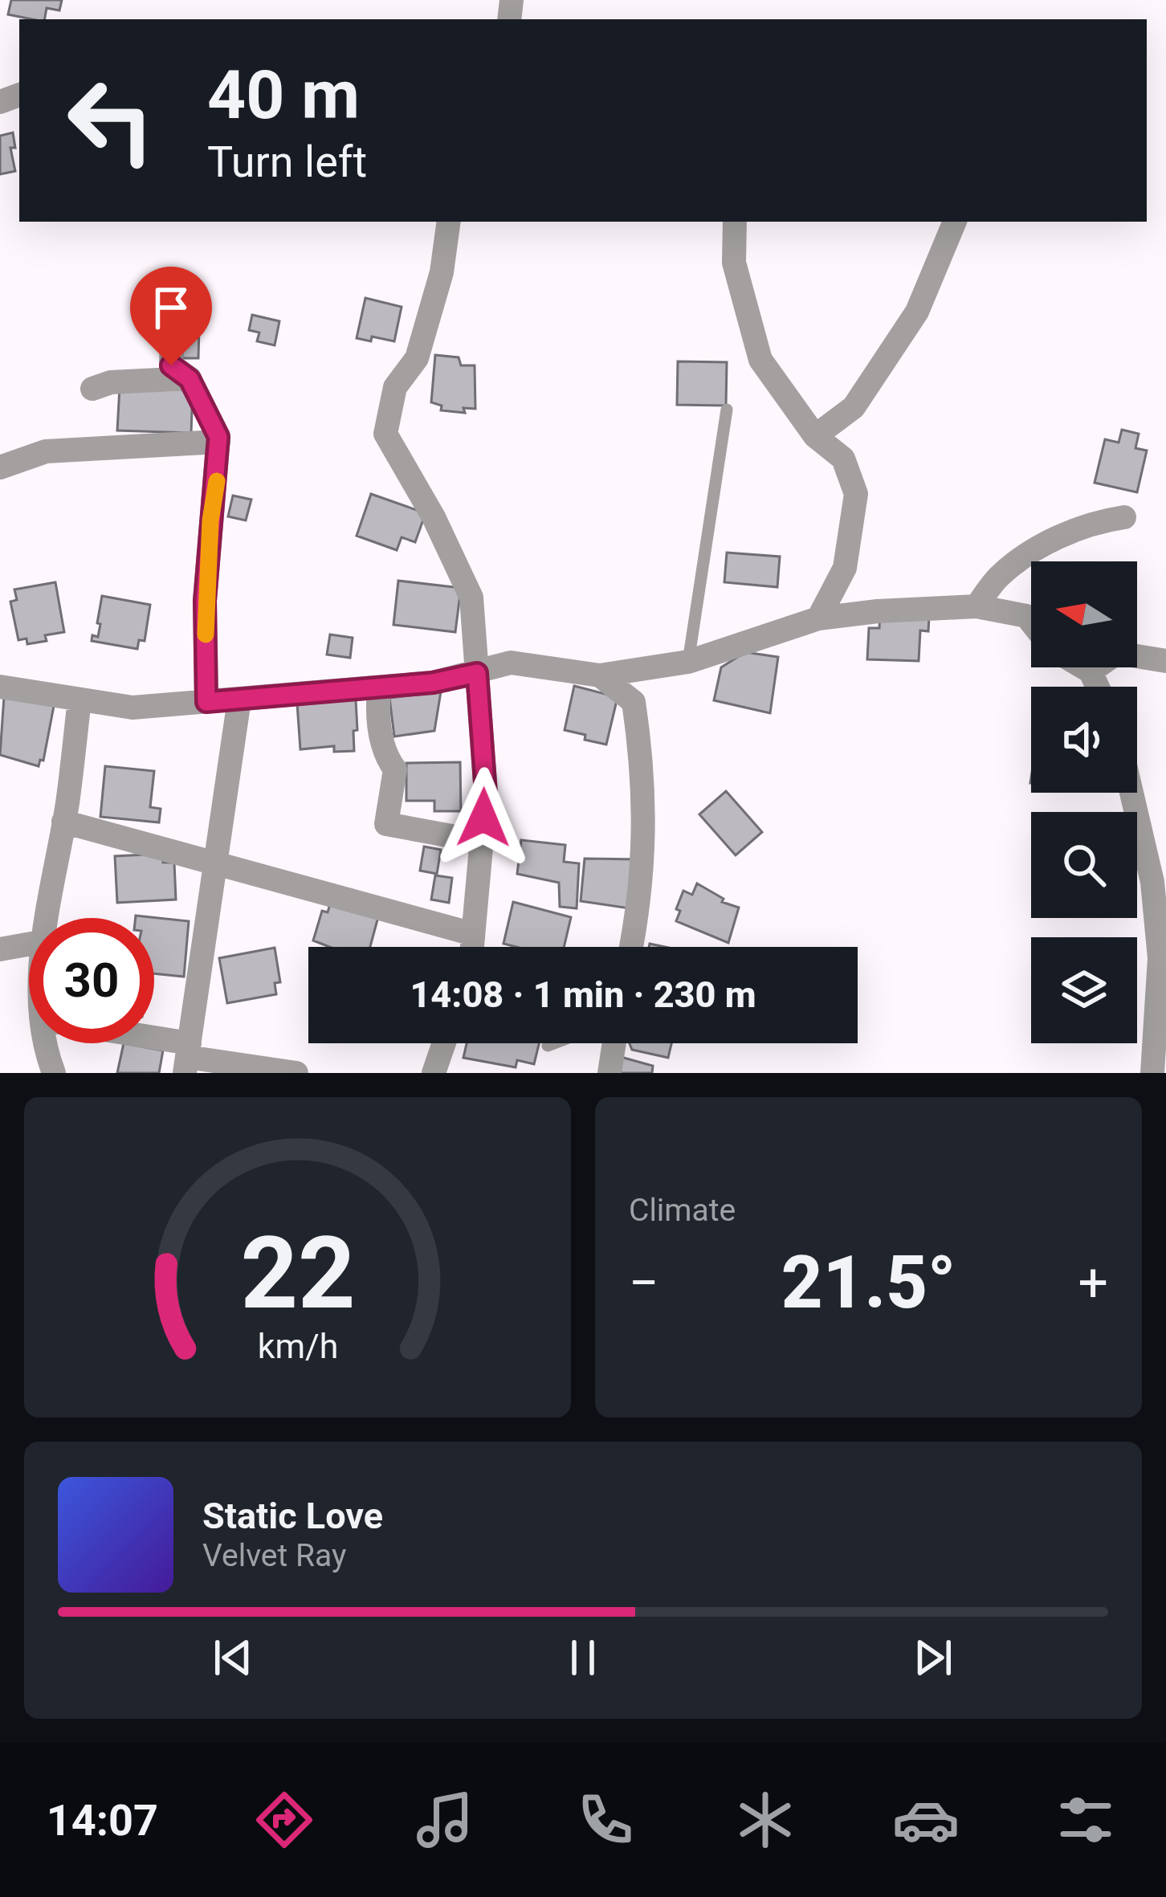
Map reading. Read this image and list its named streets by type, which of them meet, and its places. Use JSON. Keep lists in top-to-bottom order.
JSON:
{
  "north": "left",
  "page": {
    "turn": ["40 m", "Turn left"],
    "limit": "30",
    "trip": "14:08 · 1 min · 230 m",
    "tile": "Climate",
    "heat": ["−", "21.5°", "+"],
    "song": ["Static Love", "Velvet Ray"],
    "tabs": "14:07",
    "gauge": ["22", "km/h"]
  }
}
